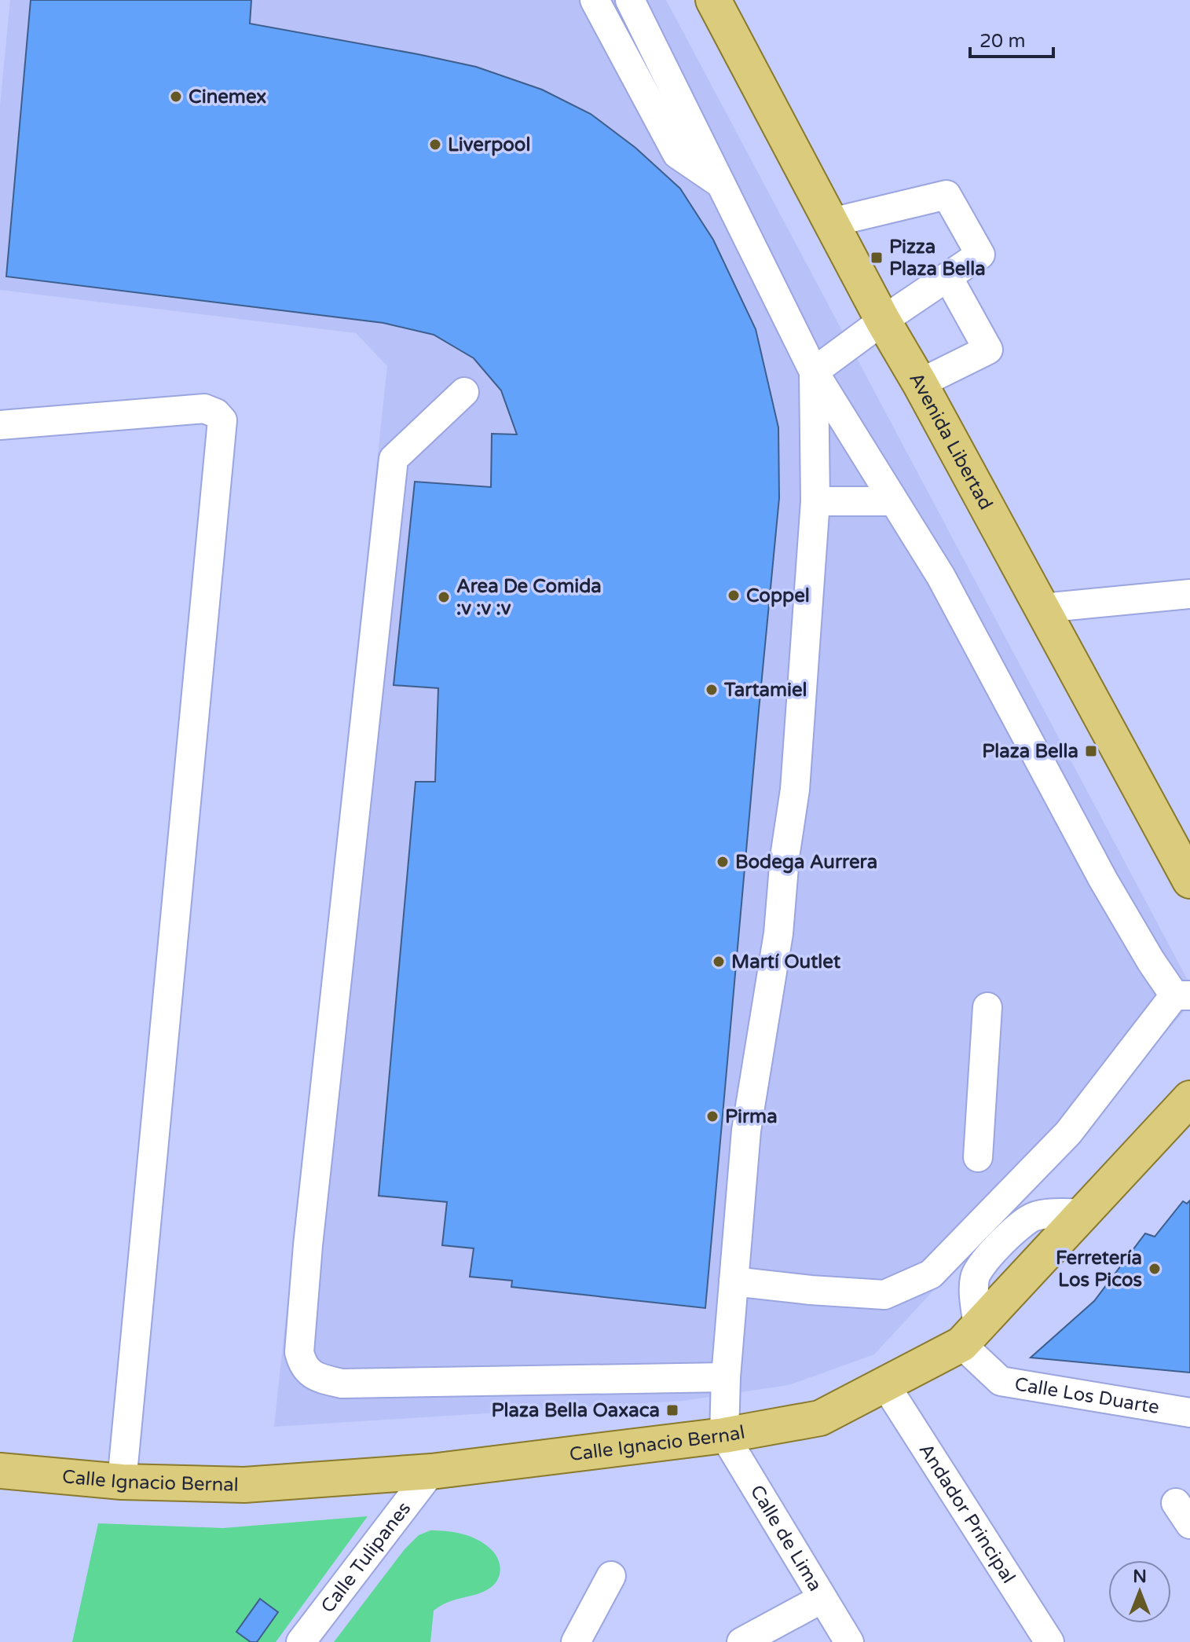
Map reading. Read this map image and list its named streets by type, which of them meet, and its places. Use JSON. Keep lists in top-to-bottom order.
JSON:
{
  "streets": {
    "main road": ["Avenida Libertad", "Calle Ignacio Bernal"],
    "street": [
      "Calle Los Duarte",
      "Andador Principal",
      "Calle de Lima",
      "Calle Tulipanes"
    ]
  },
  "crossings": [
    ["Calle Los Duarte", "Calle Ignacio Bernal"],
    ["Calle Ignacio Bernal", "Andador Principal"],
    ["Calle Ignacio Bernal", "Calle de Lima"],
    ["Calle Ignacio Bernal", "Calle Tulipanes"]
  ],
  "places": {
    "other": [
      "Cinemex",
      "Liverpool",
      "Coppel",
      "Area De Comida :v :v :v",
      "Tartamiel",
      "Bodega Aurrera",
      "Martí Outlet",
      "Pirma",
      "Ferretería Los Picos"
    ],
    "transit": ["Pizza Plaza Bella", "Plaza Bella", "Plaza Bella Oaxaca"]
  },
  "scale_bar": "20 m",
  "north": "top"
}
